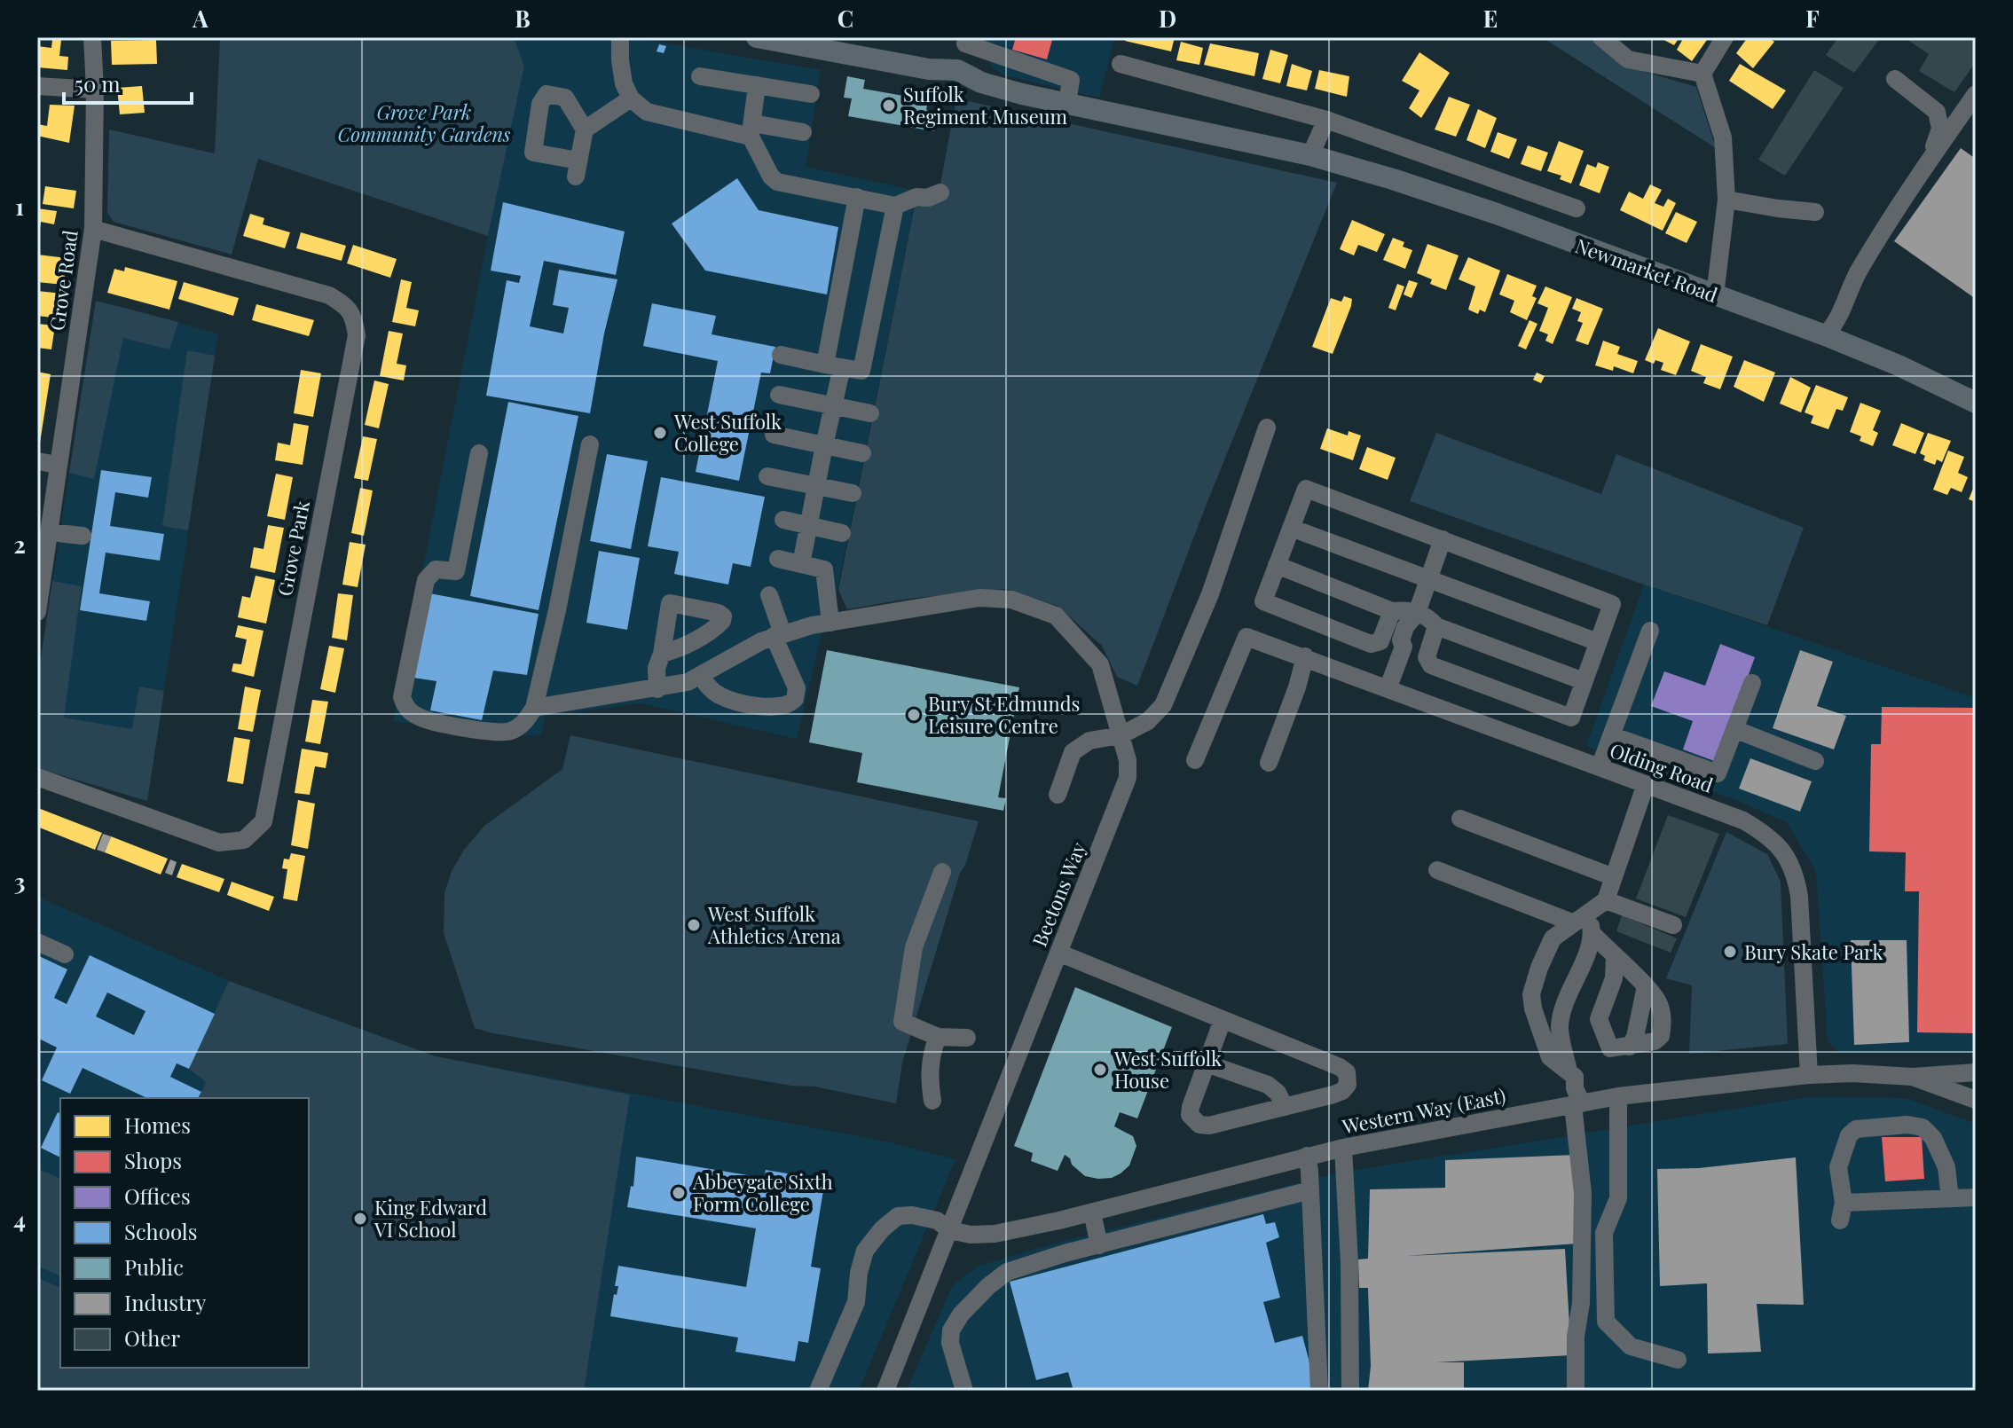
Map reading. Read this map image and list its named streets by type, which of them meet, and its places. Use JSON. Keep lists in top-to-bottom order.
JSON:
{
  "streets": {
    "main road": ["Newmarket Road"],
    "street": [
      "Grove Road",
      "Grove Park",
      "Olding Road",
      "Beetons Way",
      "Western Way (East)"
    ]
  },
  "crossings": [
    ["Grove Road", "Grove Park"],
    ["Olding Road", "Western Way (East)"],
    ["Beetons Way", "Western Way (East)"]
  ],
  "parks": ["Grove Park Community Gardens"],
  "places": [
    "Suffolk Regiment Museum",
    "West Suffolk College",
    "Bury St Edmunds Leisure Centre",
    "West Suffolk Athletics Arena",
    "Bury Skate Park",
    "West Suffolk House",
    "Abbeygate Sixth Form College",
    "King Edward VI School"
  ],
  "legend": [
    "Homes",
    "Shops",
    "Offices",
    "Schools",
    "Public",
    "Industry",
    "Other"
  ],
  "scale_bar": "50 m",
  "grid": {
    "columns": [
      "A",
      "B",
      "C",
      "D",
      "E",
      "F"
    ],
    "rows": [
      "1",
      "2",
      "3",
      "4"
    ]
  }
}
